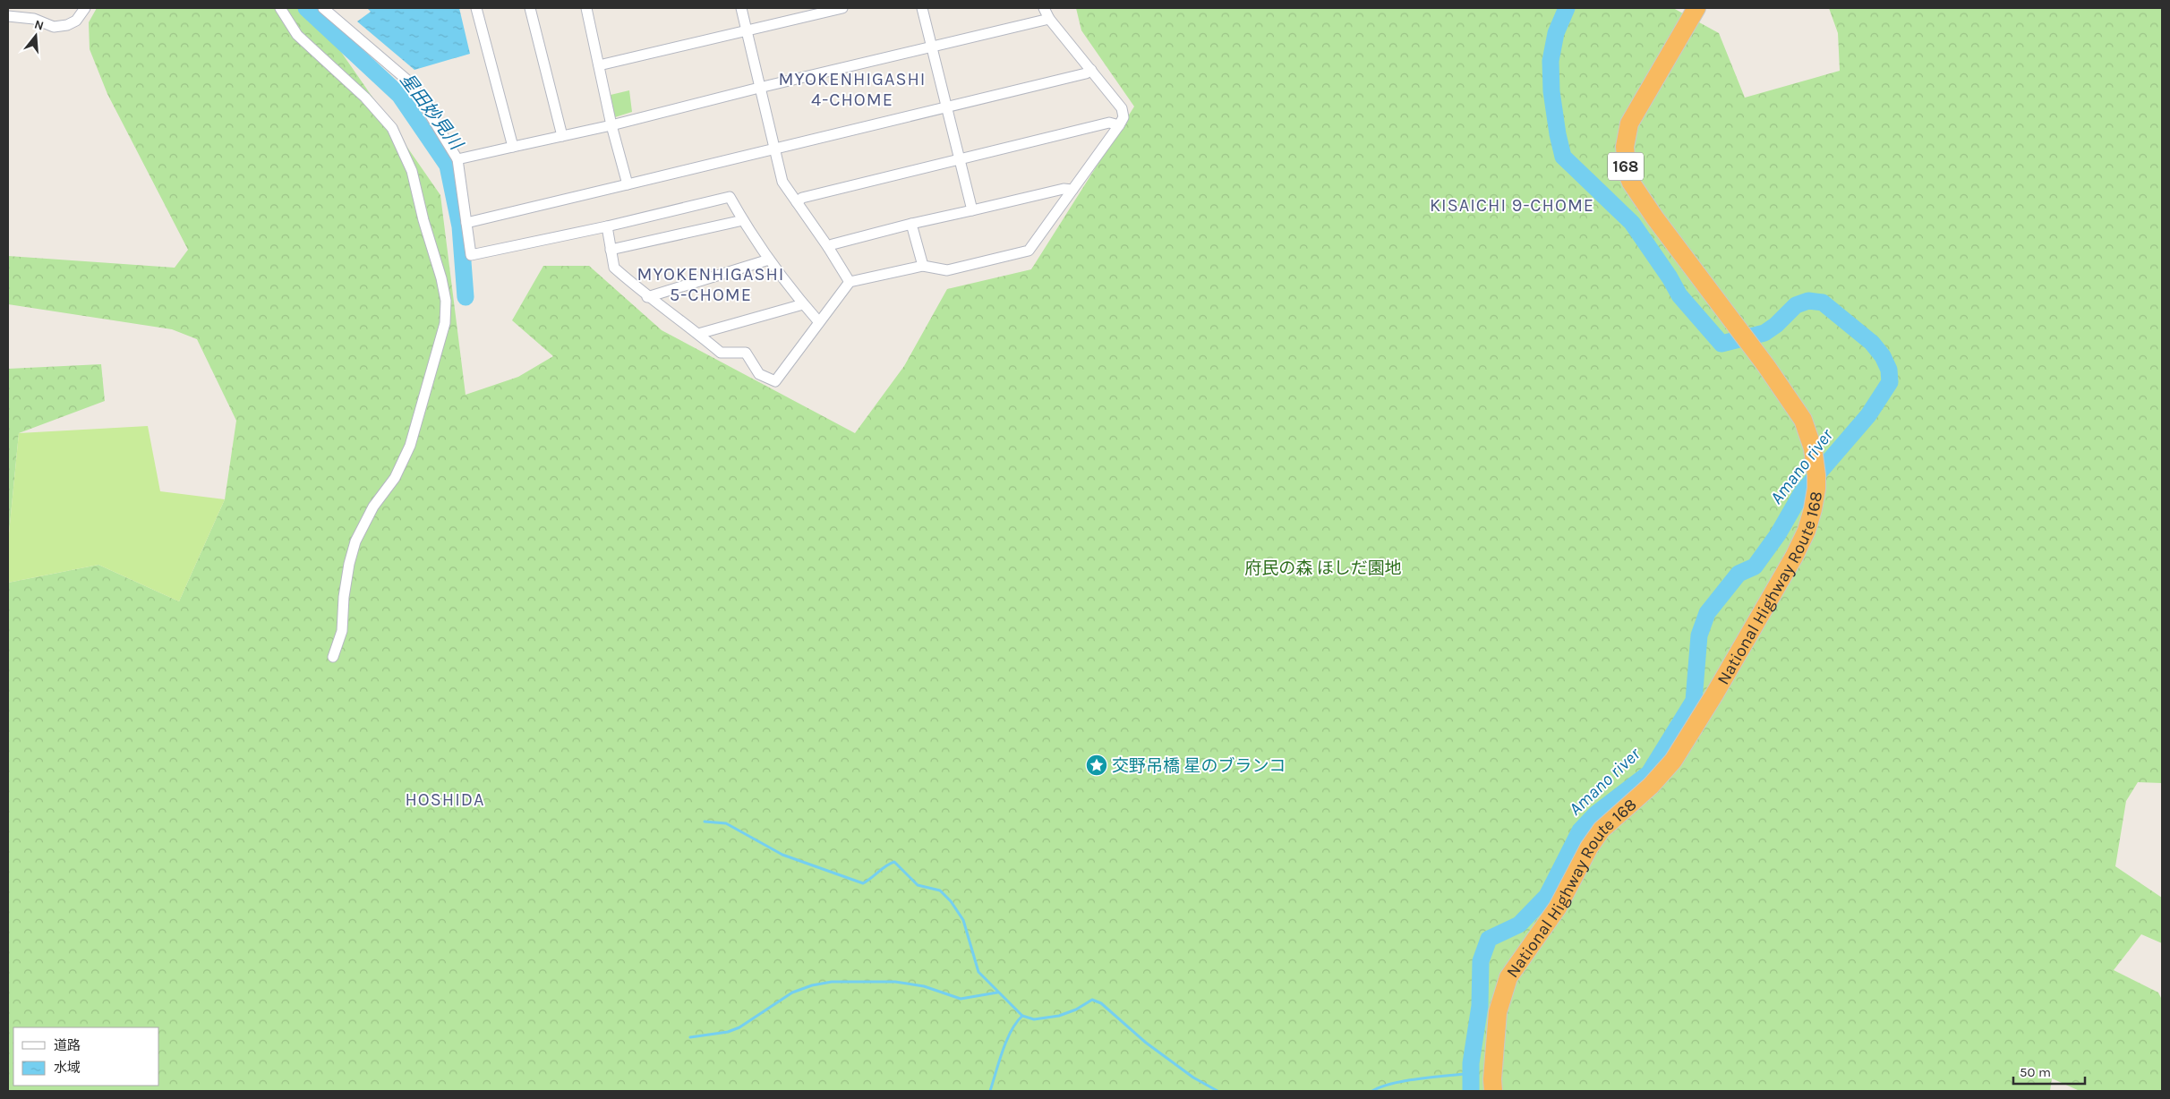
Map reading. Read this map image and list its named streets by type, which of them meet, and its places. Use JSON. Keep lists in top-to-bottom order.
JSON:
{
  "streets": {
    "highway": ["168", "National Highway Route 168"]
  },
  "districts": [
    "MYOKENHIGASHI 4-CHOME",
    "KISAICHI 9-CHOME",
    "MYOKENHIGASHI 5-CHOME",
    "HOSHIDA"
  ],
  "water": ["星田妙見川", "Amano river"],
  "parks": ["府民の森 ほしだ園地"],
  "places": {
    "place": ["交野吊橋 星のブランコ"]
  },
  "legend": ["道路", "水域"],
  "scale_bar": "50 m",
  "north": "top"
}
